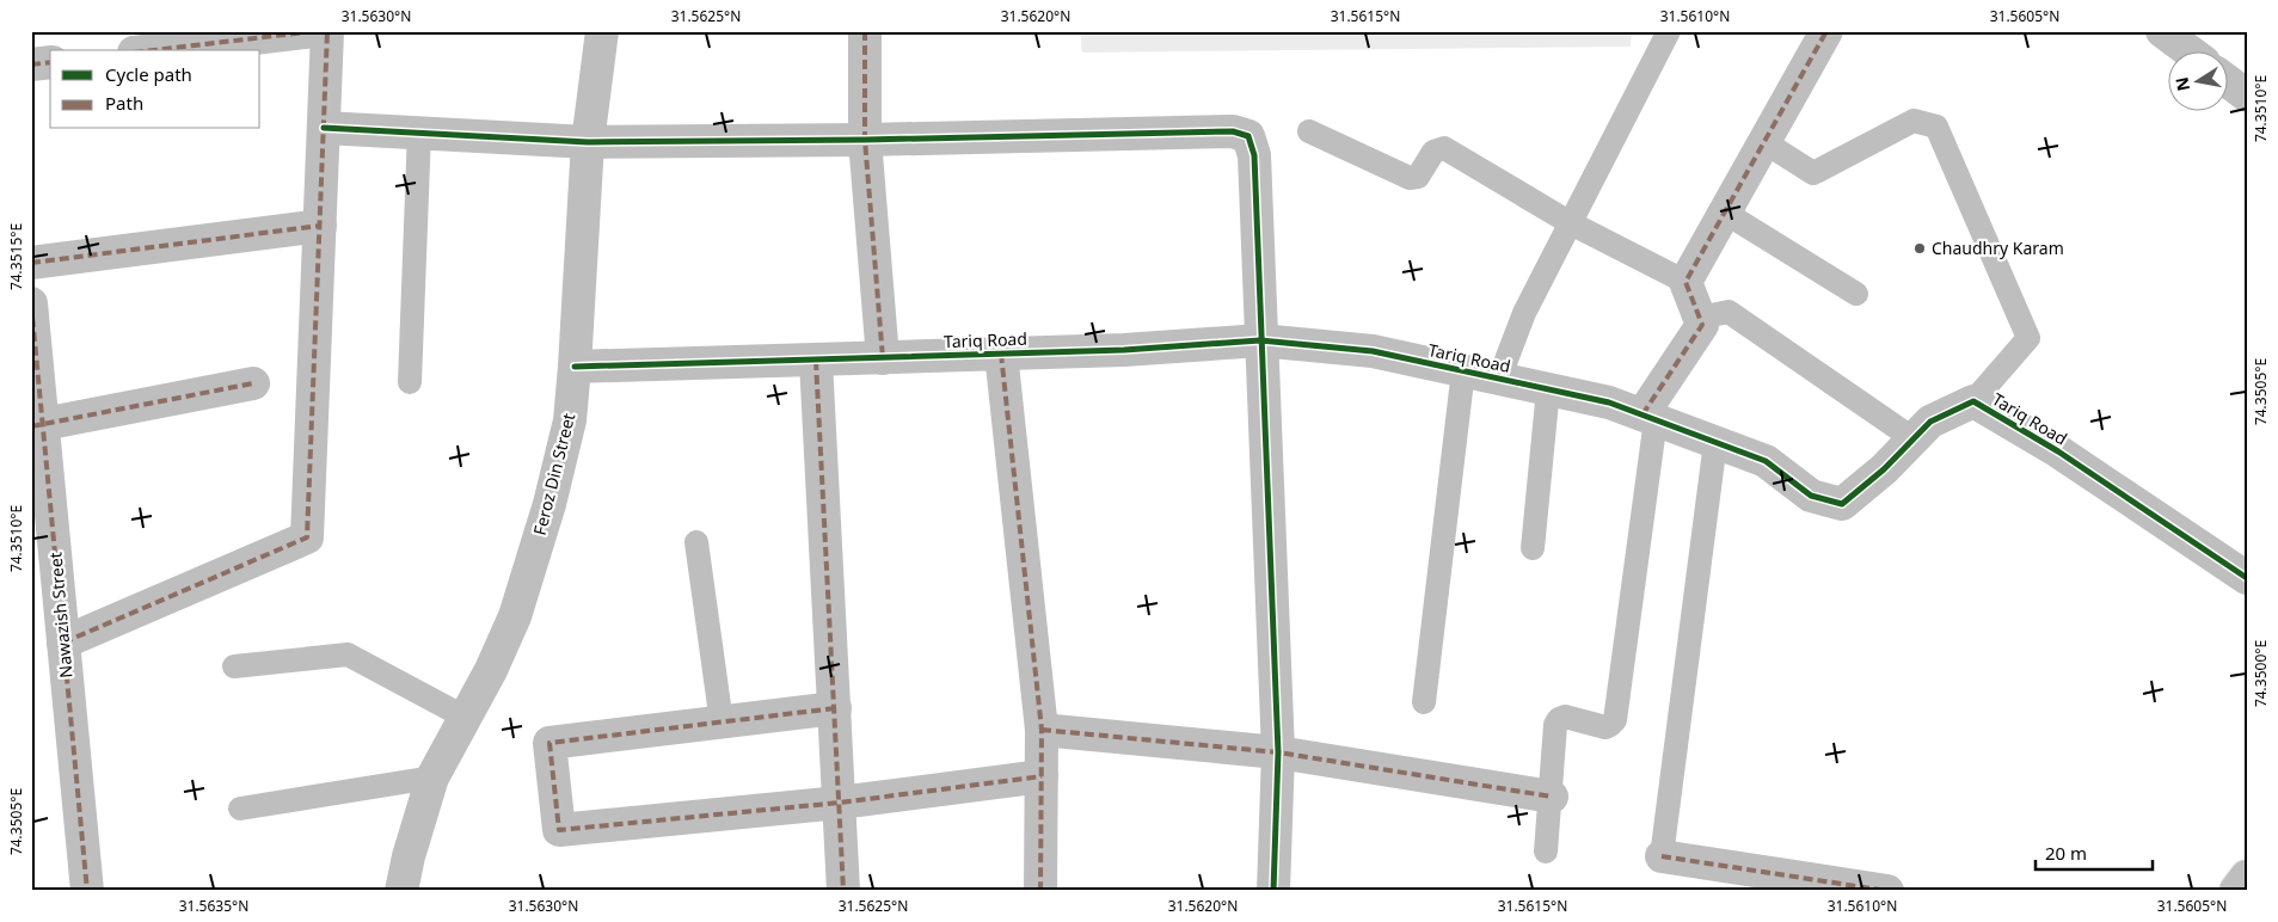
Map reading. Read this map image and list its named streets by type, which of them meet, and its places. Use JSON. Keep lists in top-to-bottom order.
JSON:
{
  "streets": {
    "street": ["Tariq Road", "Feroz Din Street", "Nawazish Street"]
  },
  "crossings": [
    ["Tariq Road", "Feroz Din Street"]
  ],
  "places": ["Chaudhry Karam"],
  "legend": ["Cycle path", "Path"],
  "scale_bar": "20 m",
  "north": "left",
  "coordinates": [
    "31.5630°N",
    "31.5625°N",
    "31.5620°N",
    "31.5615°N",
    "31.5610°N",
    "31.5605°N",
    "74.3510°E",
    "74.3515°E",
    "74.3505°E",
    "74.3500°E",
    "31.5635°N"
  ]
}
